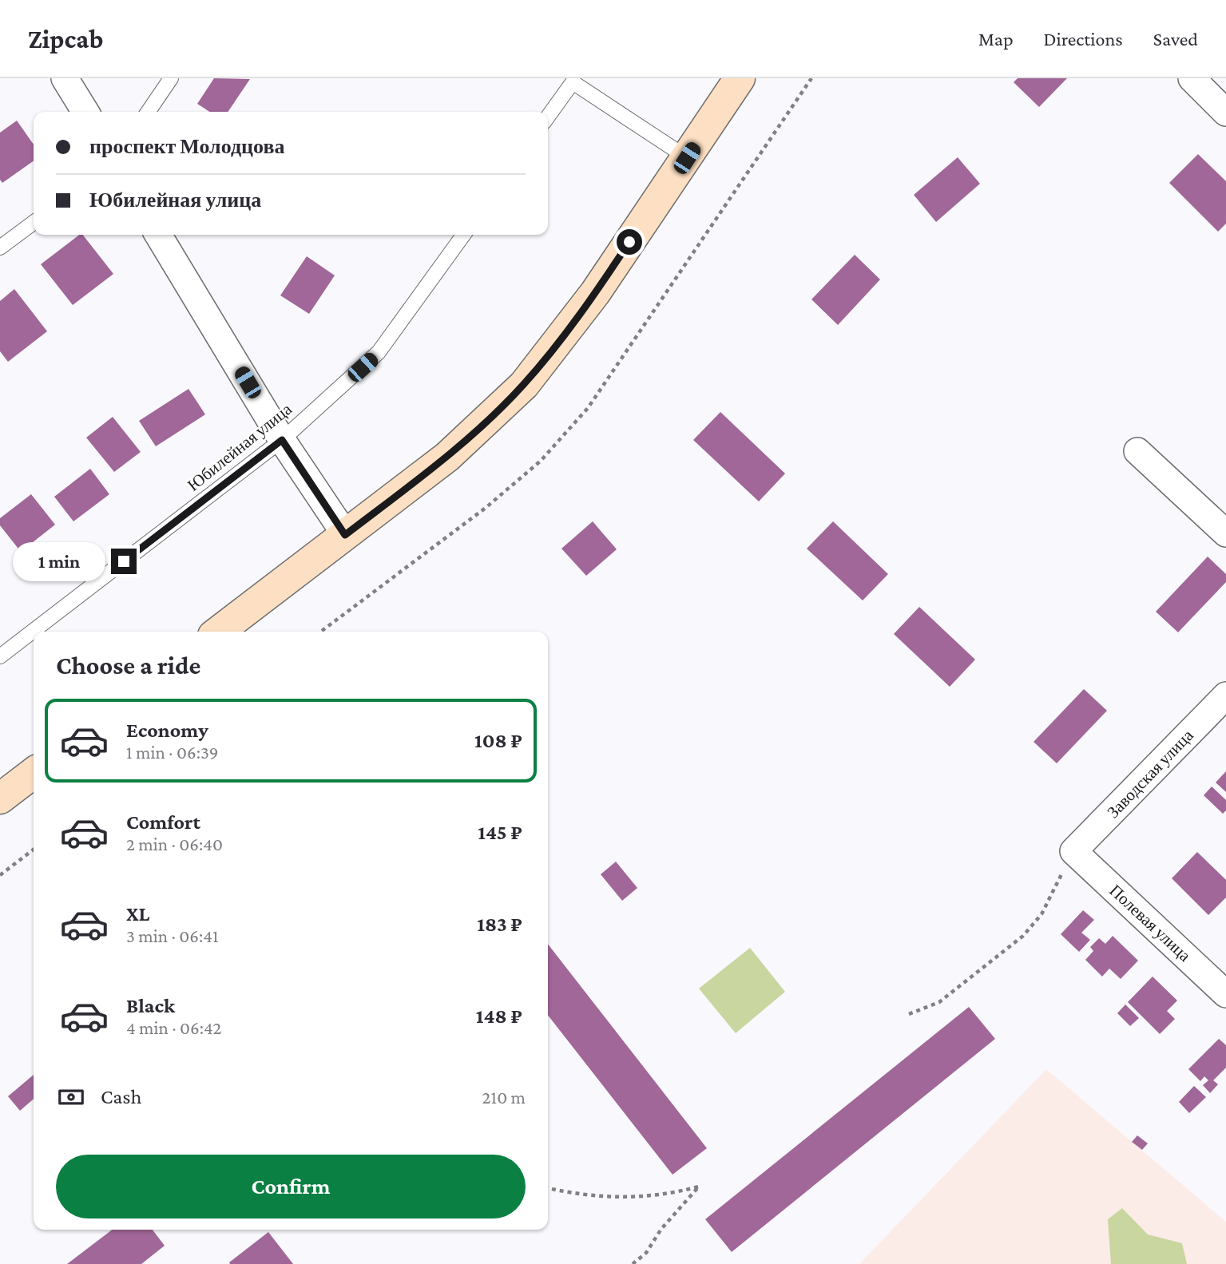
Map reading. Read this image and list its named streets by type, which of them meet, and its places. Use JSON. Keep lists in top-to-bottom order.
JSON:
{
  "streets": {
    "street": ["Заводская улица", "Полевая улица"],
    "lane": ["Юбилейная улица"]
  },
  "crossings": [
    ["Заводская улица", "Полевая улица"]
  ],
  "page": {
    "header": "Zipcab",
    "nav": ["Map", "Directions", "Saved"],
    "banner": ["проспект Молодцова", "Юбилейная улица"],
    "bubble": "1 min",
    "heading": "Choose a ride",
    "list": [
      {
        "name": "Economy",
        "note": "1 min · 06:39",
        "value": "108 ₽"
      },
      {
        "name": "Comfort",
        "note": "2 min · 06:40",
        "value": "145 ₽"
      },
      {
        "name": "XL",
        "note": "3 min · 06:41",
        "value": "183 ₽"
      },
      {
        "name": "Black",
        "note": "4 min · 06:42",
        "value": "148 ₽"
      }
    ],
    "pay": ["Cash", "210 m"],
    "buttons": "Confirm"
  }
}
